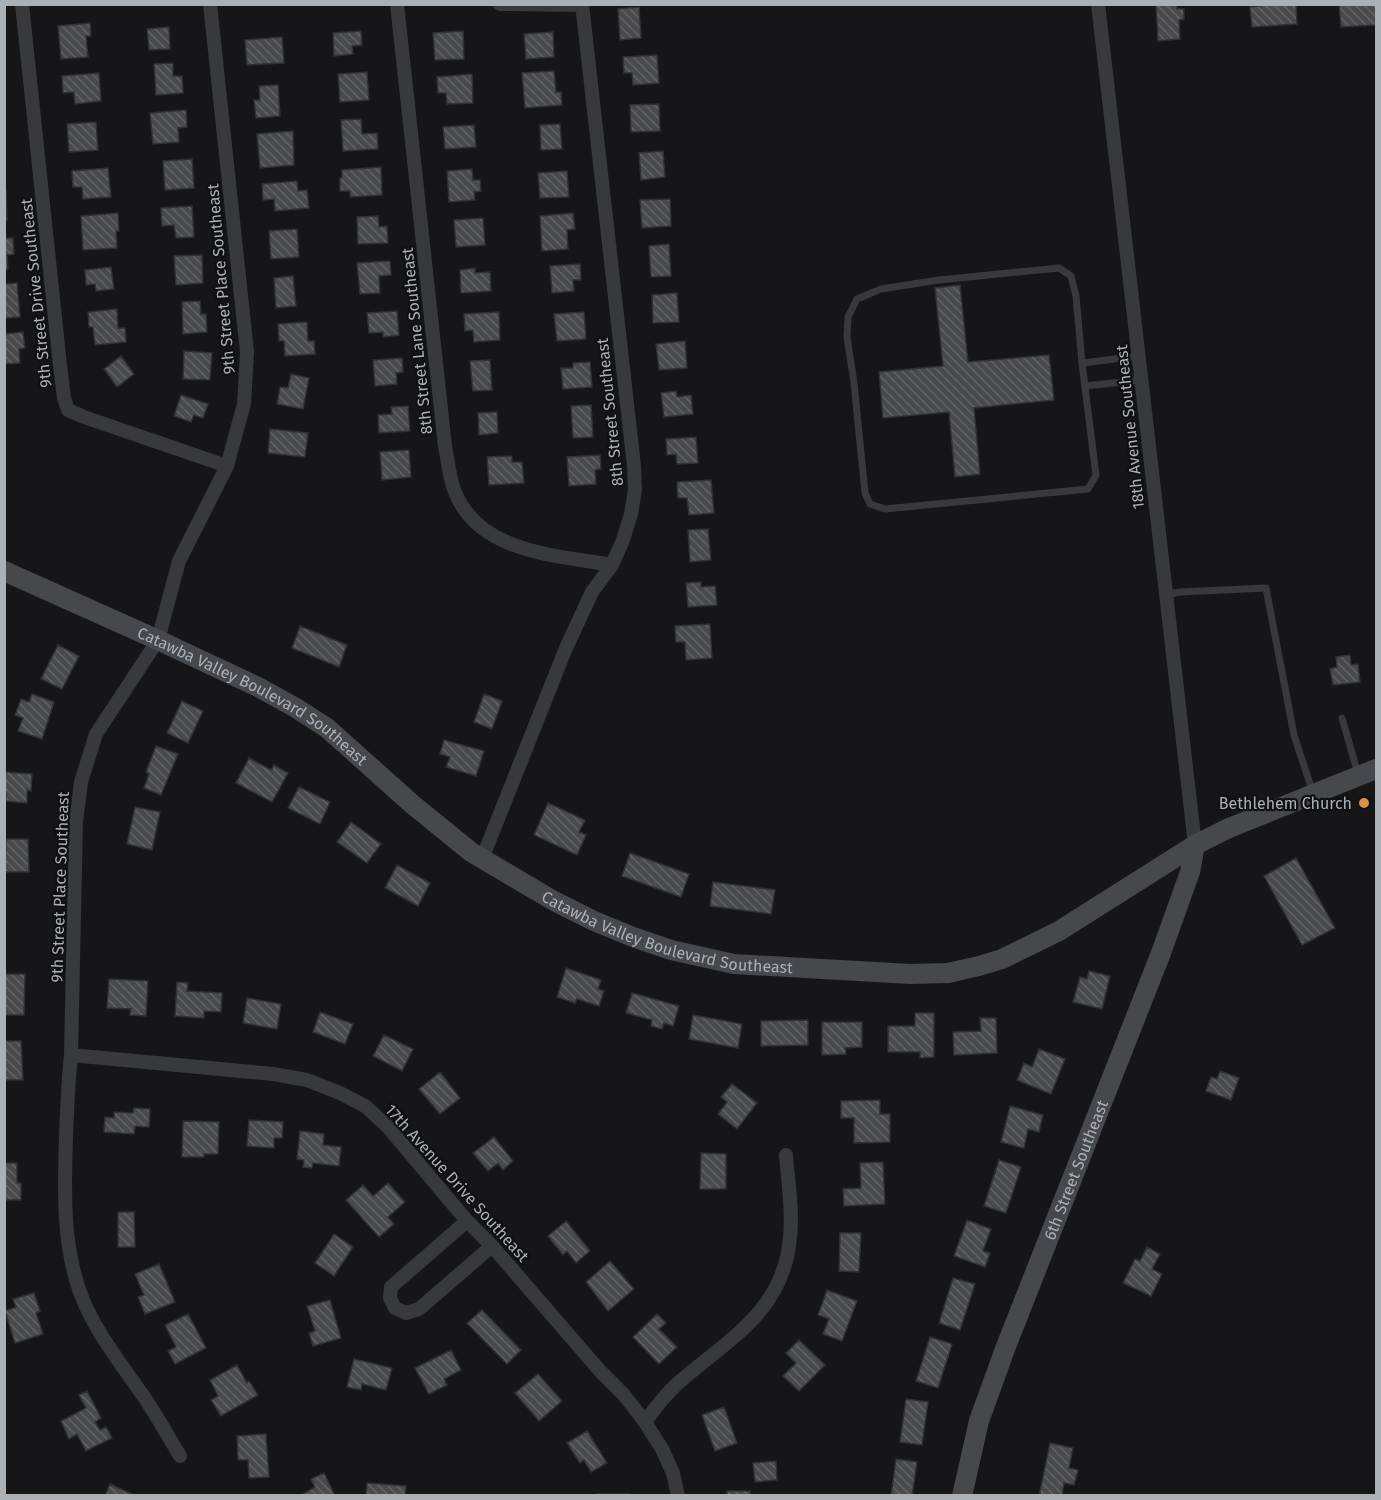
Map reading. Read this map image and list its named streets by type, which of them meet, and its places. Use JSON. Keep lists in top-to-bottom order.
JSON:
{
  "streets": {
    "street": [
      "9th Street Place Southeast",
      "9th Street Drive Southeast",
      "8th Street Lane Southeast",
      "8th Street Southeast",
      "18th Avenue Southeast",
      "Catawba Valley Boulevard Southeast",
      "6th Street Southeast",
      "17th Avenue Drive Southeast"
    ]
  },
  "crossings": [
    ["9th Street Place Southeast", "9th Street Drive Southeast"],
    ["9th Street Place Southeast", "Catawba Valley Boulevard Southeast"],
    ["9th Street Place Southeast", "17th Avenue Drive Southeast"],
    ["8th Street Lane Southeast", "8th Street Southeast"],
    ["8th Street Southeast", "Catawba Valley Boulevard Southeast"],
    ["18th Avenue Southeast", "Catawba Valley Boulevard Southeast"],
    ["18th Avenue Southeast", "6th Street Southeast"],
    ["Catawba Valley Boulevard Southeast", "6th Street Southeast"]
  ],
  "places": ["Bethlehem Church"]
}
